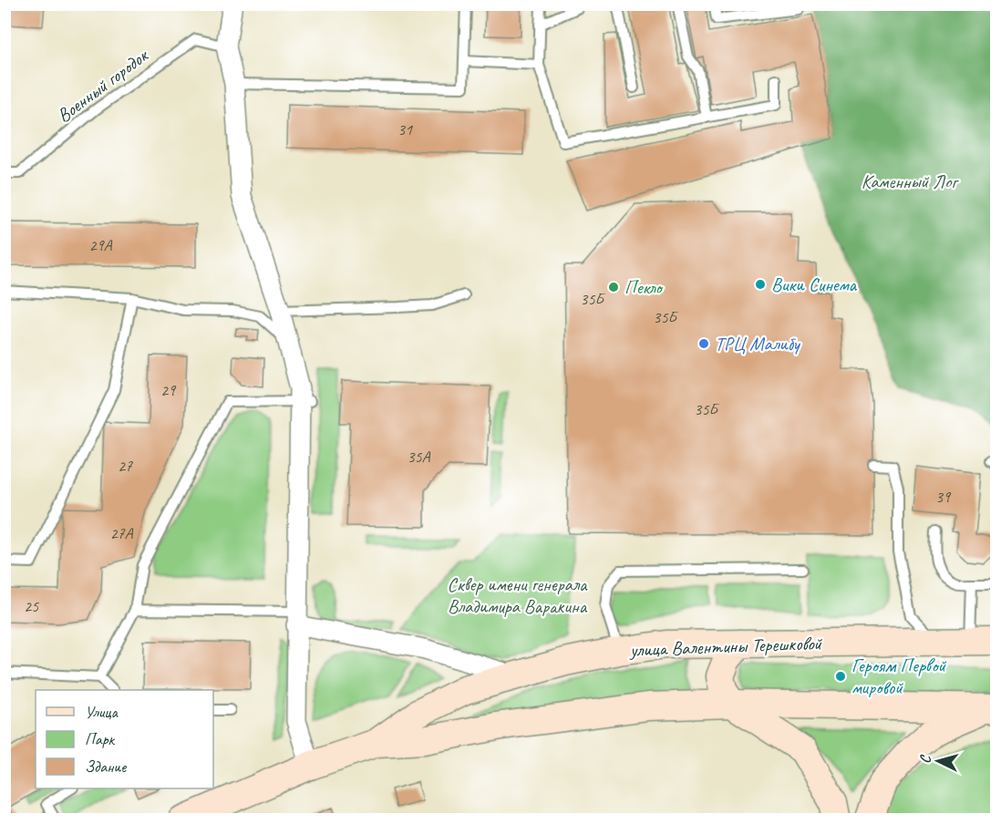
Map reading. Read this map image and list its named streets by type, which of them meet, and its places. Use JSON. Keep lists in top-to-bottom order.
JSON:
{
  "streets": {
    "main road": ["улица Валентины Терешковой"],
    "lane": ["Военный городок"]
  },
  "parks": ["Каменный Лог", "Сквер имени генерала Владимира Варакина"],
  "places": [
    "Вики Синема",
    "Пекло",
    "ТРЦ Малибу",
    "Героям Первой мировой"
  ],
  "house_numbers": [
    "31",
    "29А",
    "35Б",
    "35Б",
    "29",
    "35Б",
    "35А",
    "27",
    "39",
    "27А",
    "25"
  ],
  "legend": ["Улица", "Парк", "Здание"],
  "north": "left"
}
